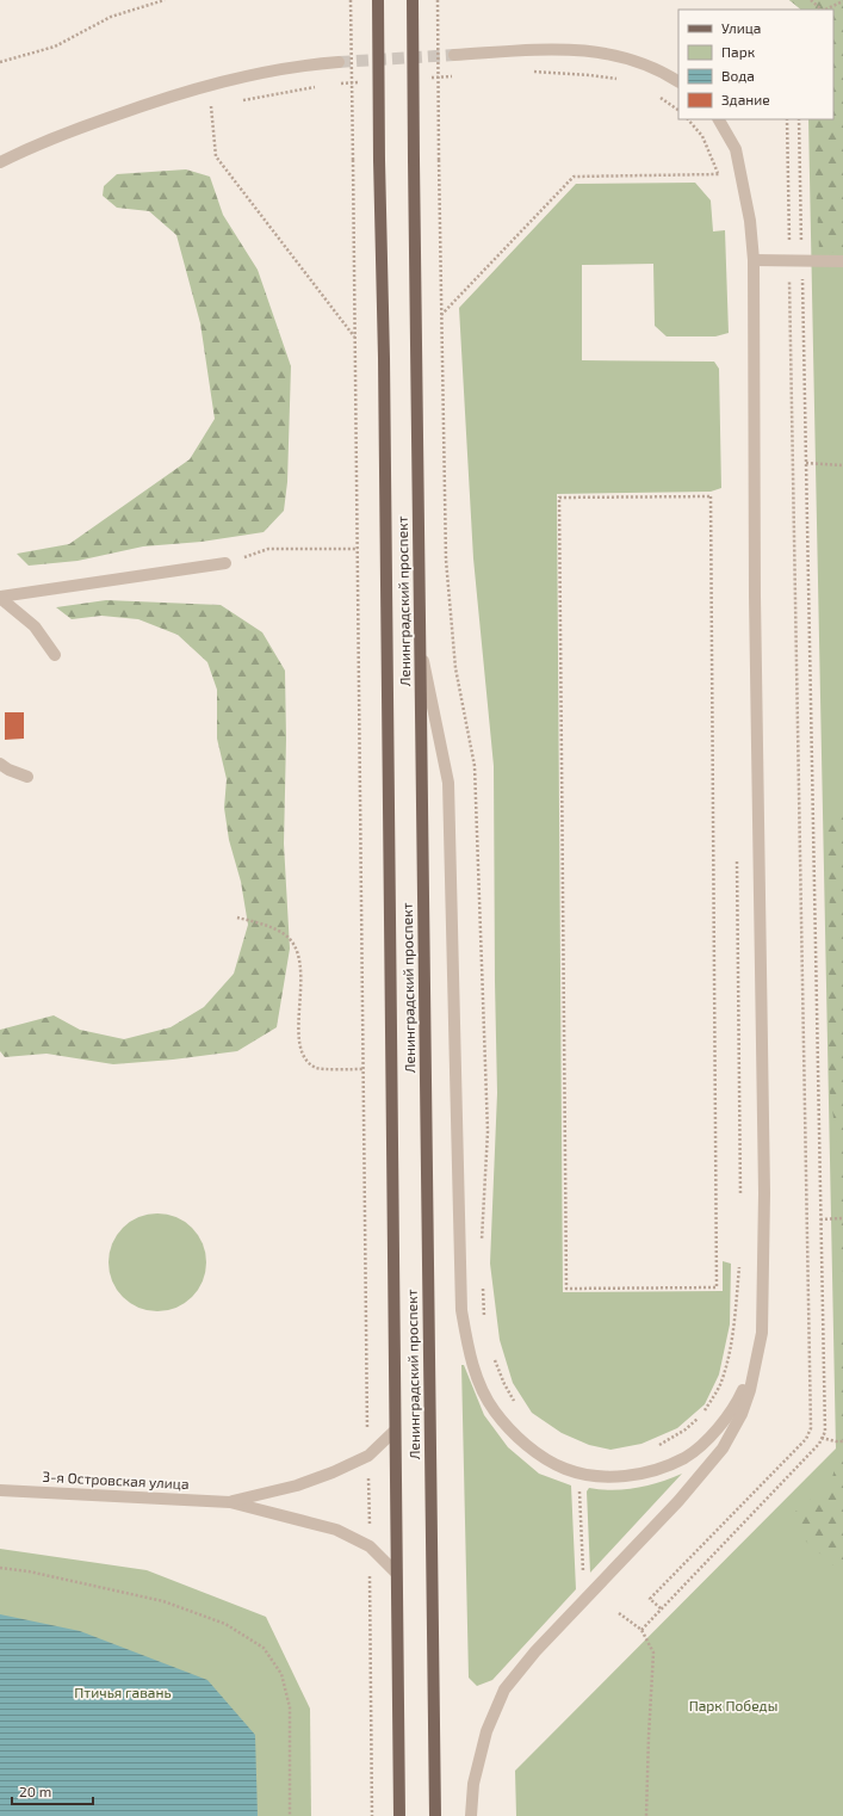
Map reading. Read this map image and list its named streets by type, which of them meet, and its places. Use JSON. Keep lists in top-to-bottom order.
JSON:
{
  "streets": {
    "main road": ["Ленинградский проспект"],
    "street": ["3-я Островская улица"]
  },
  "parks": ["Птичья гавань", "Парк Победы"],
  "legend": [
    "Улица",
    "Парк",
    "Вода",
    "Здание"
  ],
  "scale_bar": "20 m"
}
